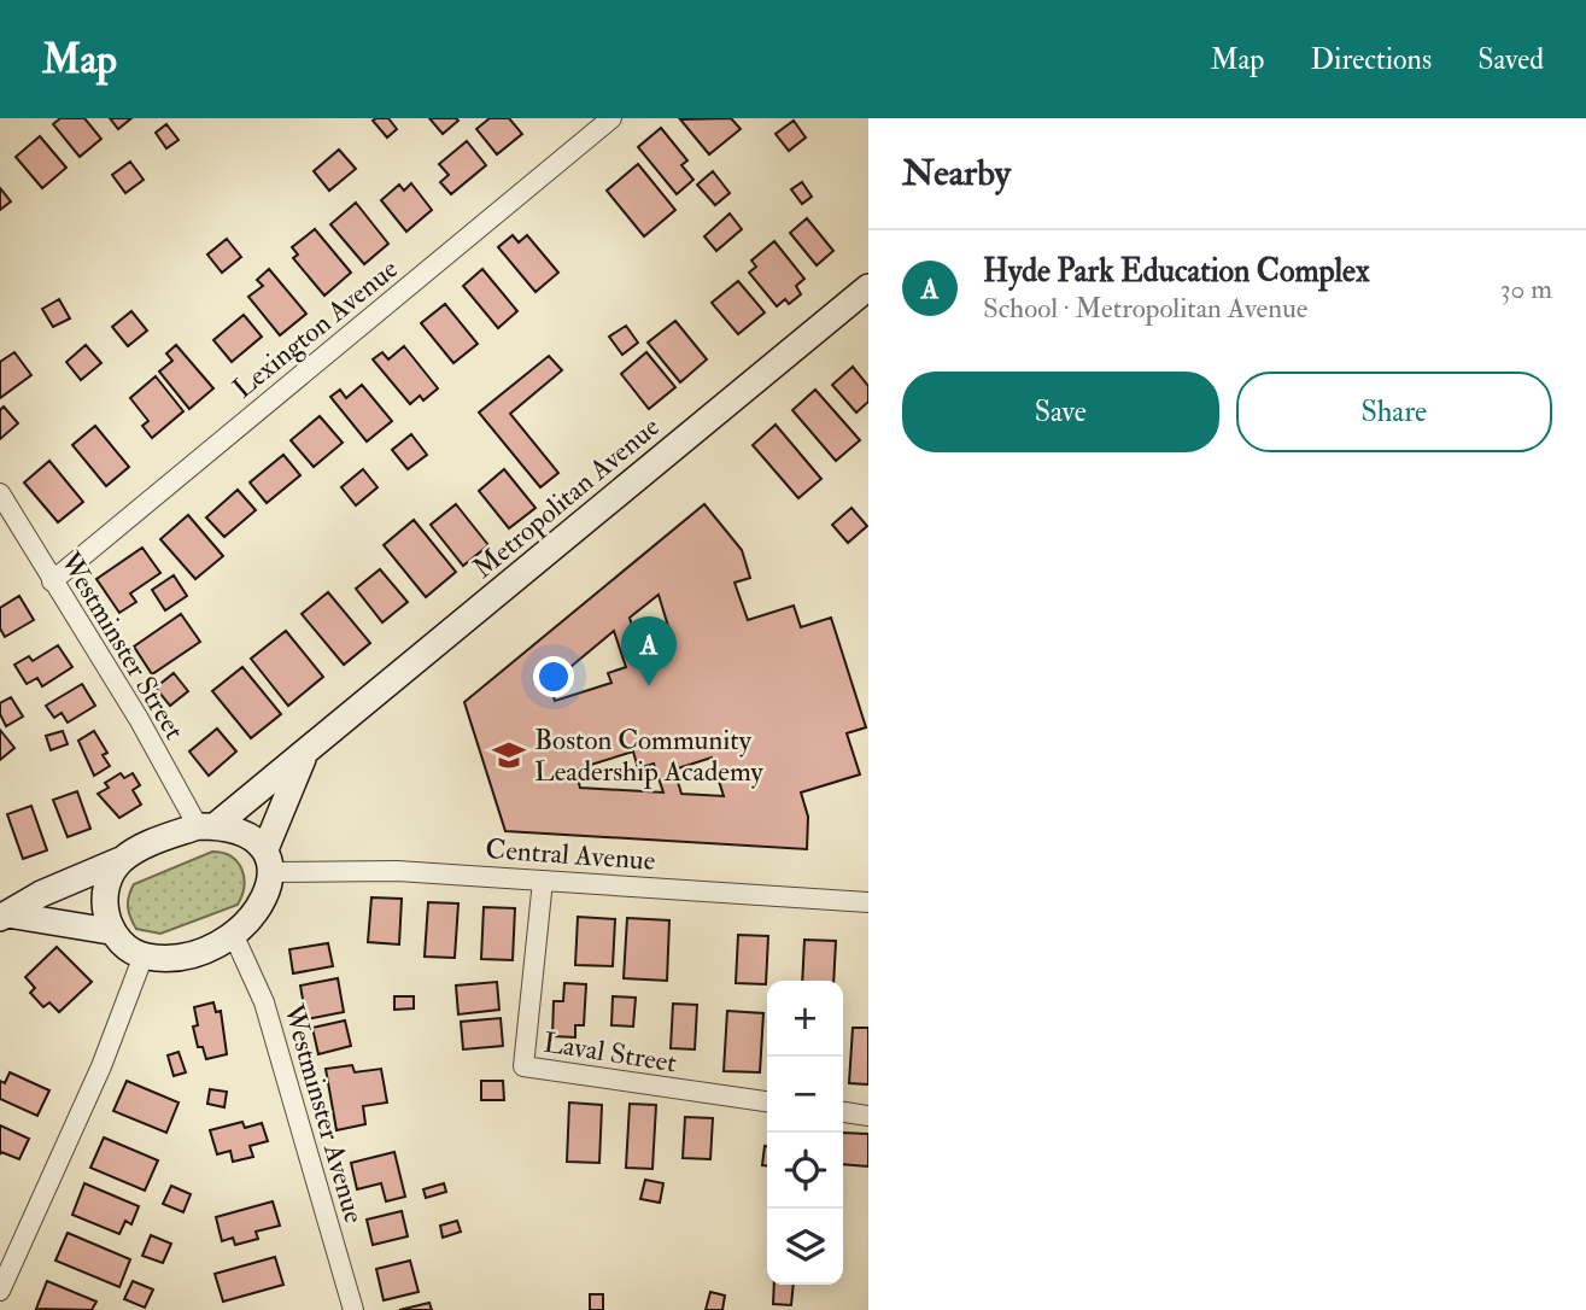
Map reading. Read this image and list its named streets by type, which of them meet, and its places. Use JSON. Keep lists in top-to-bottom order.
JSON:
{
  "streets": {
    "street": [
      "Lexington Avenue",
      "Metropolitan Avenue",
      "Westminster Street",
      "Central Avenue",
      "Laval Street",
      "Westminster Avenue"
    ]
  },
  "crossings": [
    ["Lexington Avenue", "Westminster Street"],
    ["Metropolitan Avenue", "Westminster Street"],
    ["Metropolitan Avenue", "Central Avenue"],
    ["Metropolitan Avenue", "Westminster Avenue"],
    ["Westminster Street", "Central Avenue"],
    ["Westminster Street", "Westminster Avenue"],
    ["Central Avenue", "Laval Street"],
    ["Central Avenue", "Westminster Avenue"]
  ],
  "places": {
    "school or university": ["Boston Community Leadership Academy"]
  },
  "page": {
    "header": "Map",
    "nav": ["Map", "Directions", "Saved"],
    "heading": "Nearby",
    "list": [
      {
        "mark": "A",
        "name": "Hyde Park Education Complex",
        "note": "School · Metropolitan Avenue",
        "value": "30 m"
      }
    ],
    "buttons": ["Save", "Share"],
    "pins": "A",
    "map_buttons": ["+", "−"]
  }
}
